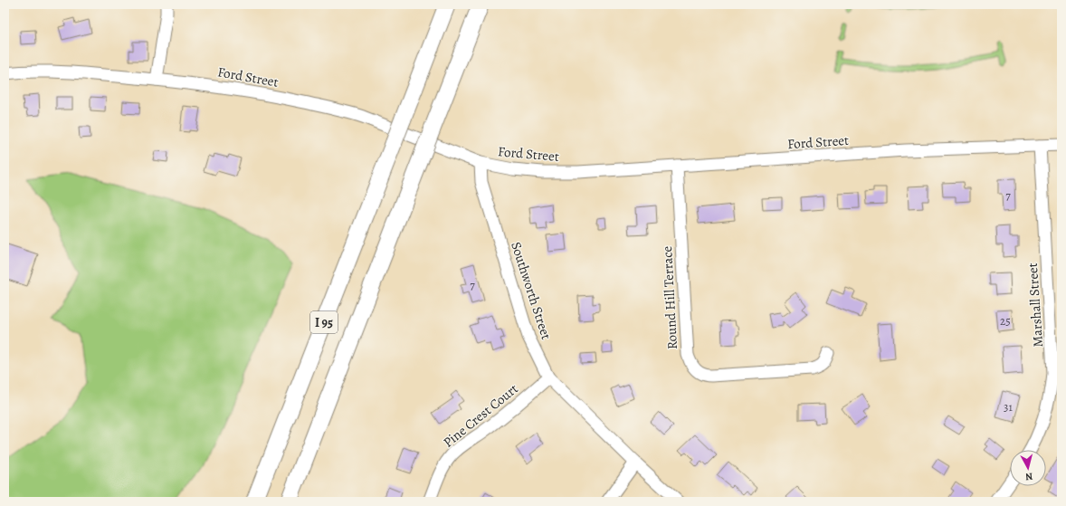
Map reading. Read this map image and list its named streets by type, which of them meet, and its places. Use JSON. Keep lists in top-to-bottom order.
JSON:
{
  "streets": {
    "highway": ["I 95"],
    "street": [
      "Ford Street",
      "Southworth Street",
      "Round Hill Terrace",
      "Marshall Street",
      "Pine Crest Court"
    ]
  },
  "crossings": [
    ["Ford Street", "Southworth Street"],
    ["Ford Street", "Round Hill Terrace"],
    ["Ford Street", "Marshall Street"],
    ["Southworth Street", "Pine Crest Court"]
  ],
  "house_numbers": [
    "7",
    "7",
    "25",
    "31"
  ],
  "north": "bottom"
}
